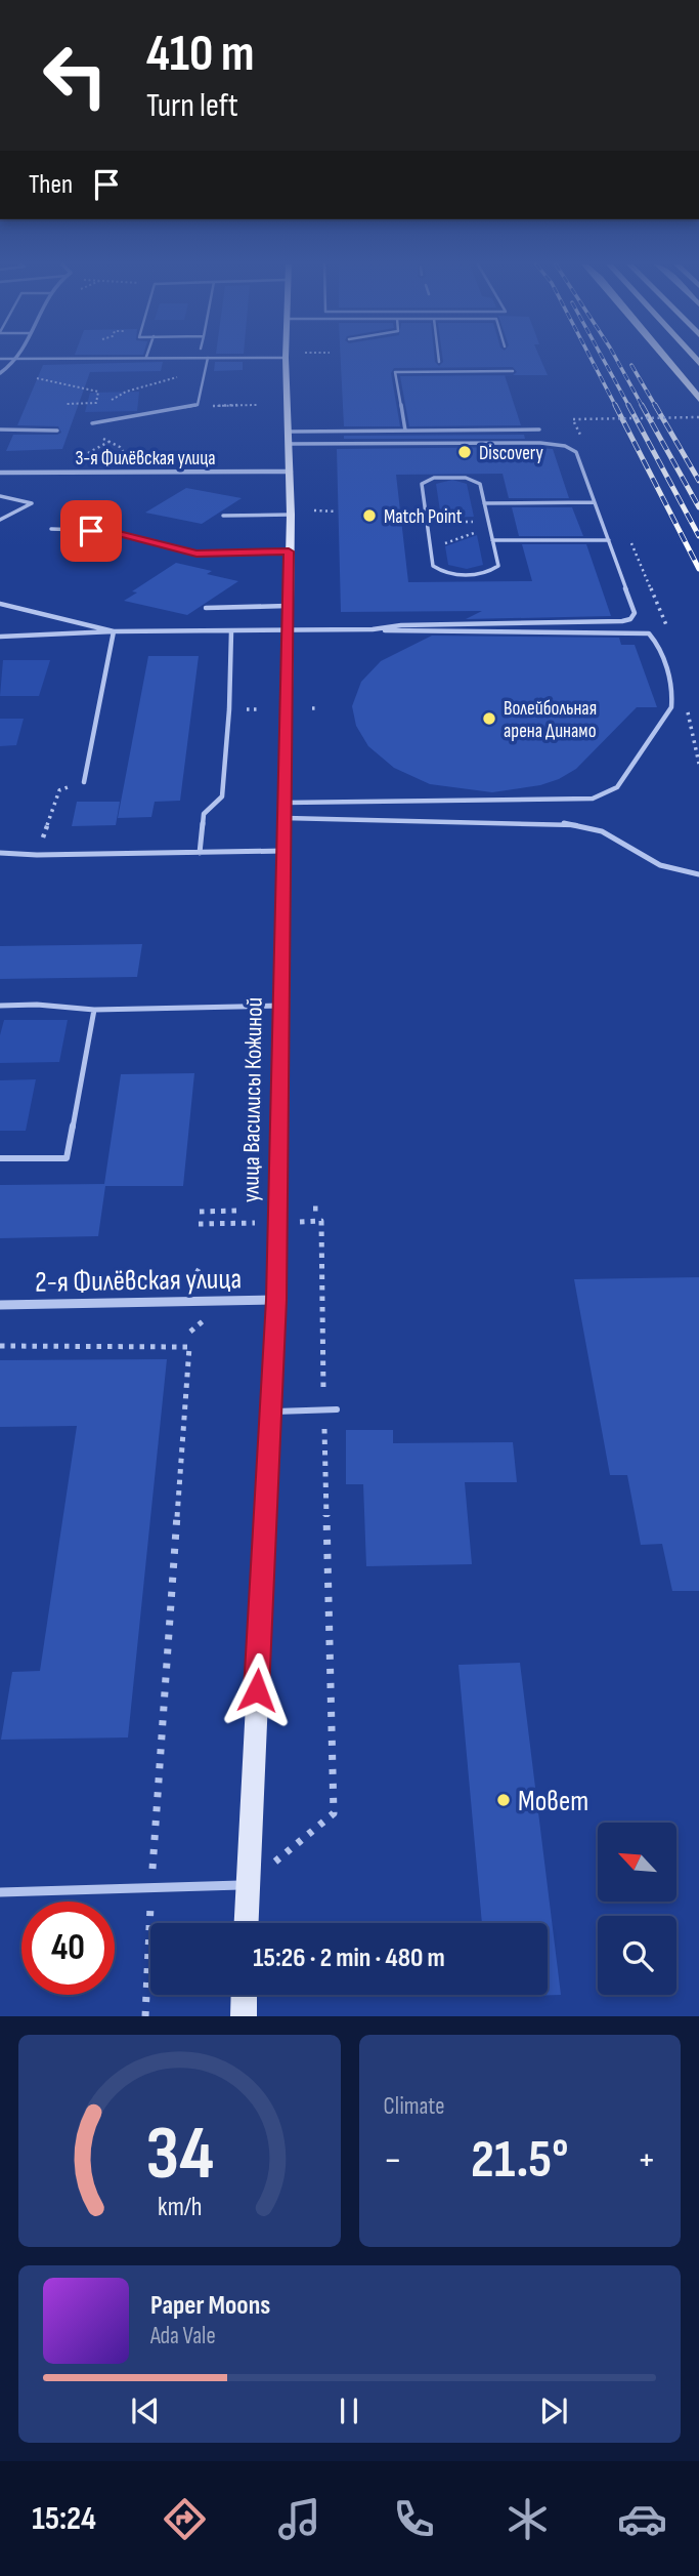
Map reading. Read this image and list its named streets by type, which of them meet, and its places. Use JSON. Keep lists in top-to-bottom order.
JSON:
{
  "streets": {
    "street": ["3-я Филёвская улица", "улица Василисы Кожиной", "2-я Филёвская улица"]
  },
  "crossings": [
    ["3-я Филёвская улица", "улица Василисы Кожиной"],
    ["улица Василисы Кожиной", "2-я Филёвская улица"]
  ],
  "places": [
    "Discovery",
    "Match Point",
    "Волейбольная арена Динамо",
    "Мовет"
  ],
  "north": "top left",
  "page": {
    "turn": ["410 m", "Turn left"],
    "then": "Then",
    "limit": "40",
    "trip": "15:26 · 2 min · 480 m",
    "tile": "Climate",
    "heat": ["−", "21.5°", "+"],
    "song": ["Paper Moons", "Ada Vale"],
    "tabs": "15:24",
    "gauge": ["34", "km/h"]
  }
}
